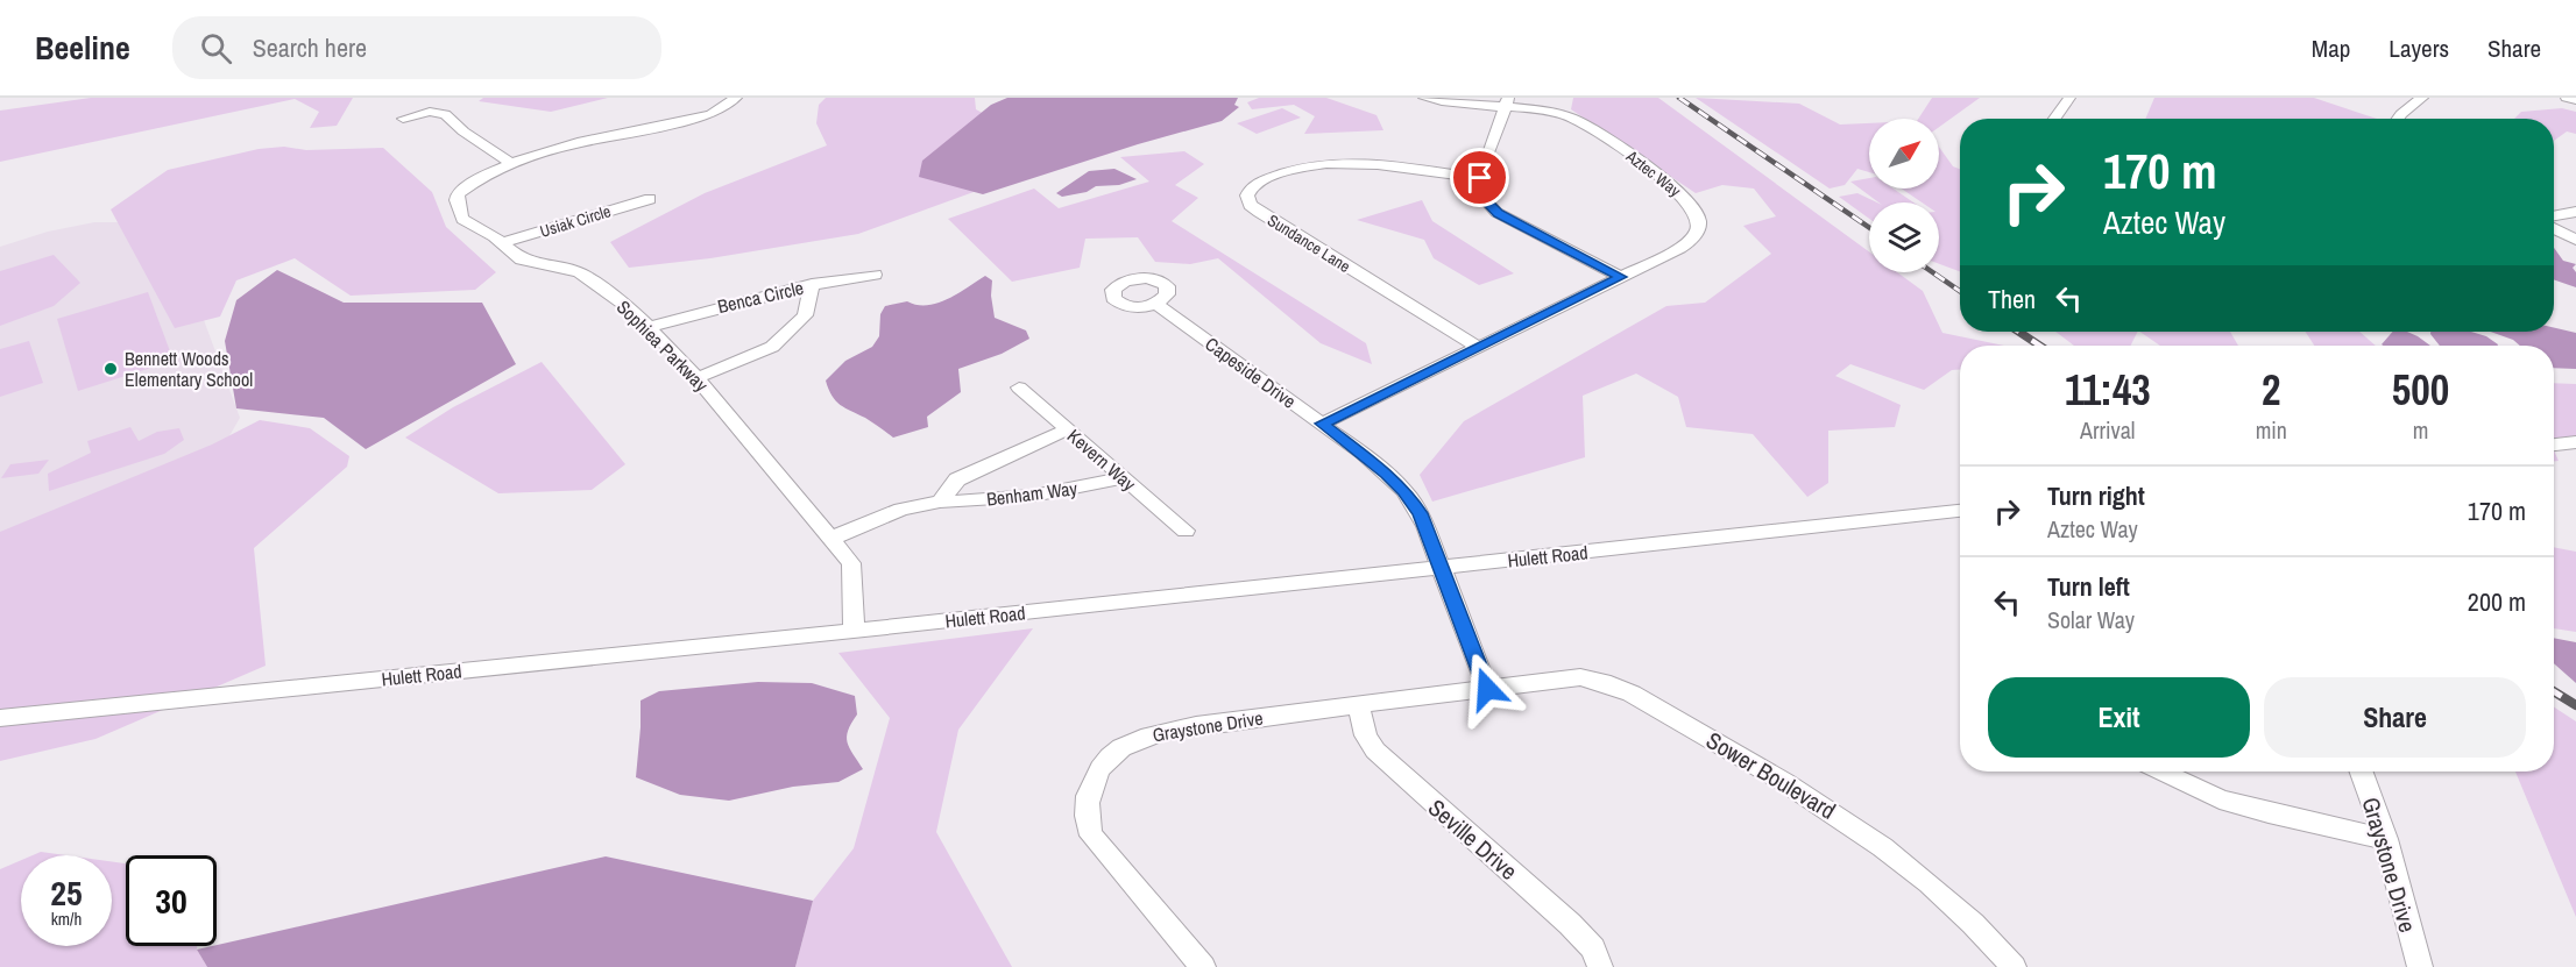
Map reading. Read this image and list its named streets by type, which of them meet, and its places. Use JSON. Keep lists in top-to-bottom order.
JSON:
{
  "streets": {
    "street": [
      "Aztec Way",
      "Usiak Circle",
      "Sundance Lane",
      "Benca Circle",
      "Sophiea Parkway",
      "Capeside Drive",
      "Kevern Way",
      "Benham Way",
      "Hulett Road",
      "Graystone Drive",
      "Sower Boulevard",
      "Seville Drive"
    ]
  },
  "crossings": [
    ["Aztec Way", "Sundance Lane"],
    ["Aztec Way", "Capeside Drive"],
    ["Usiak Circle", "Sophiea Parkway"],
    ["Benca Circle", "Sophiea Parkway"],
    ["Sophiea Parkway", "Benham Way"],
    ["Sophiea Parkway", "Hulett Road"],
    ["Capeside Drive", "Hulett Road"],
    ["Capeside Drive", "Graystone Drive"],
    ["Capeside Drive", "Sower Boulevard"],
    ["Kevern Way", "Benham Way"],
    ["Graystone Drive", "Sower Boulevard"],
    ["Graystone Drive", "Seville Drive"]
  ],
  "places": ["Bennett Woods Elementary School"],
  "north": "top right",
  "page": {
    "header": "Beeline",
    "search": "Search here",
    "nav": ["Map", "Layers", "Share"],
    "turn": ["170 m", "Aztec Way"],
    "then": "Then",
    "eta": [
      "11:43",
      "Arrival",
      "2",
      "min",
      "500",
      "m"
    ],
    "list": [
      {
        "name": "Turn right",
        "note": "Aztec Way",
        "value": "170 m"
      },
      {
        "name": "Turn left",
        "note": "Solar Way",
        "value": "200 m"
      }
    ],
    "buttons": ["Exit", "Share"],
    "speed": "25 km/h",
    "limit": "30"
  }
}
